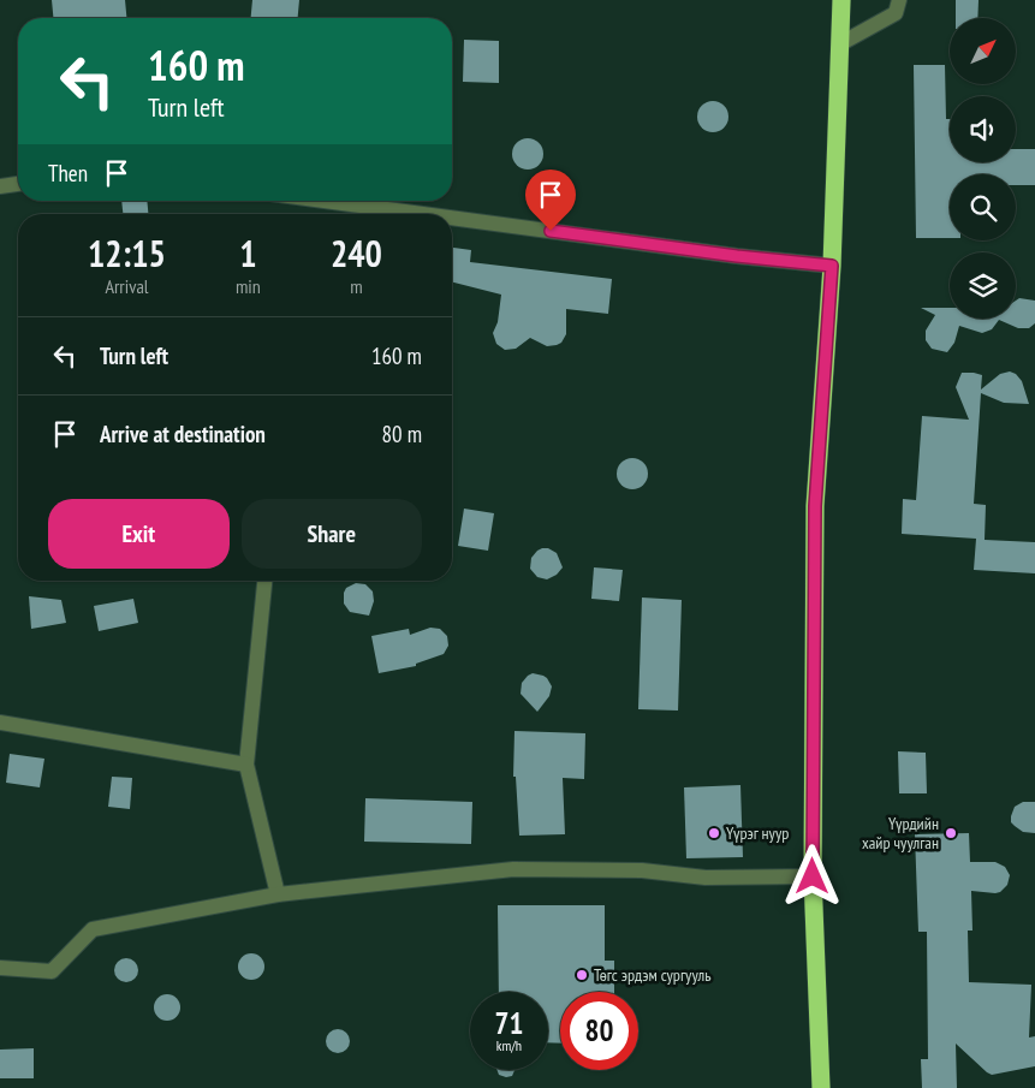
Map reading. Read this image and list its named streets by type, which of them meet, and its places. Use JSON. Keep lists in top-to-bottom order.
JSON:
{
  "places": ["Үүрэг нуур", "Үүрдийн хайр чуулган", "Төгс эрдэм сургууль"],
  "north": "top right",
  "page": {
    "turn": ["160 m", "Turn left"],
    "then": "Then",
    "eta": [
      "12:15",
      "Arrival",
      "1",
      "min",
      "240",
      "m"
    ],
    "list": [
      {
        "name": "Turn left",
        "value": "160 m"
      },
      {
        "name": "Arrive at destination",
        "value": "80 m"
      }
    ],
    "buttons": ["Exit", "Share"],
    "speed": "71 km/h",
    "limit": "80"
  }
}
